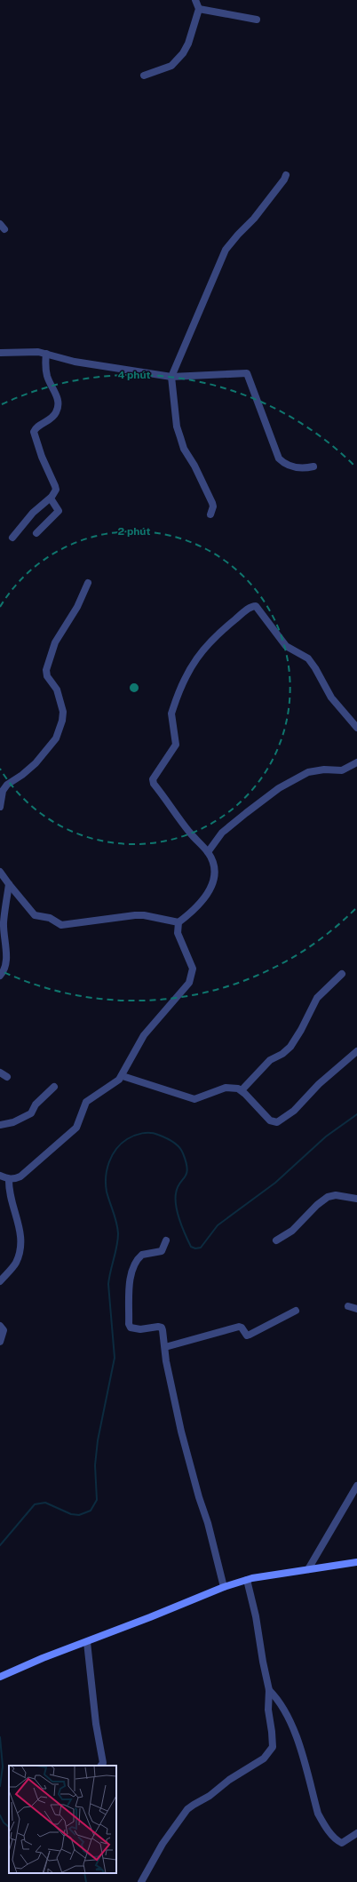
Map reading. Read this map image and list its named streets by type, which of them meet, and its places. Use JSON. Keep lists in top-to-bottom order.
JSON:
{
  "rings": ["4 phút", "2 phút"]
}
